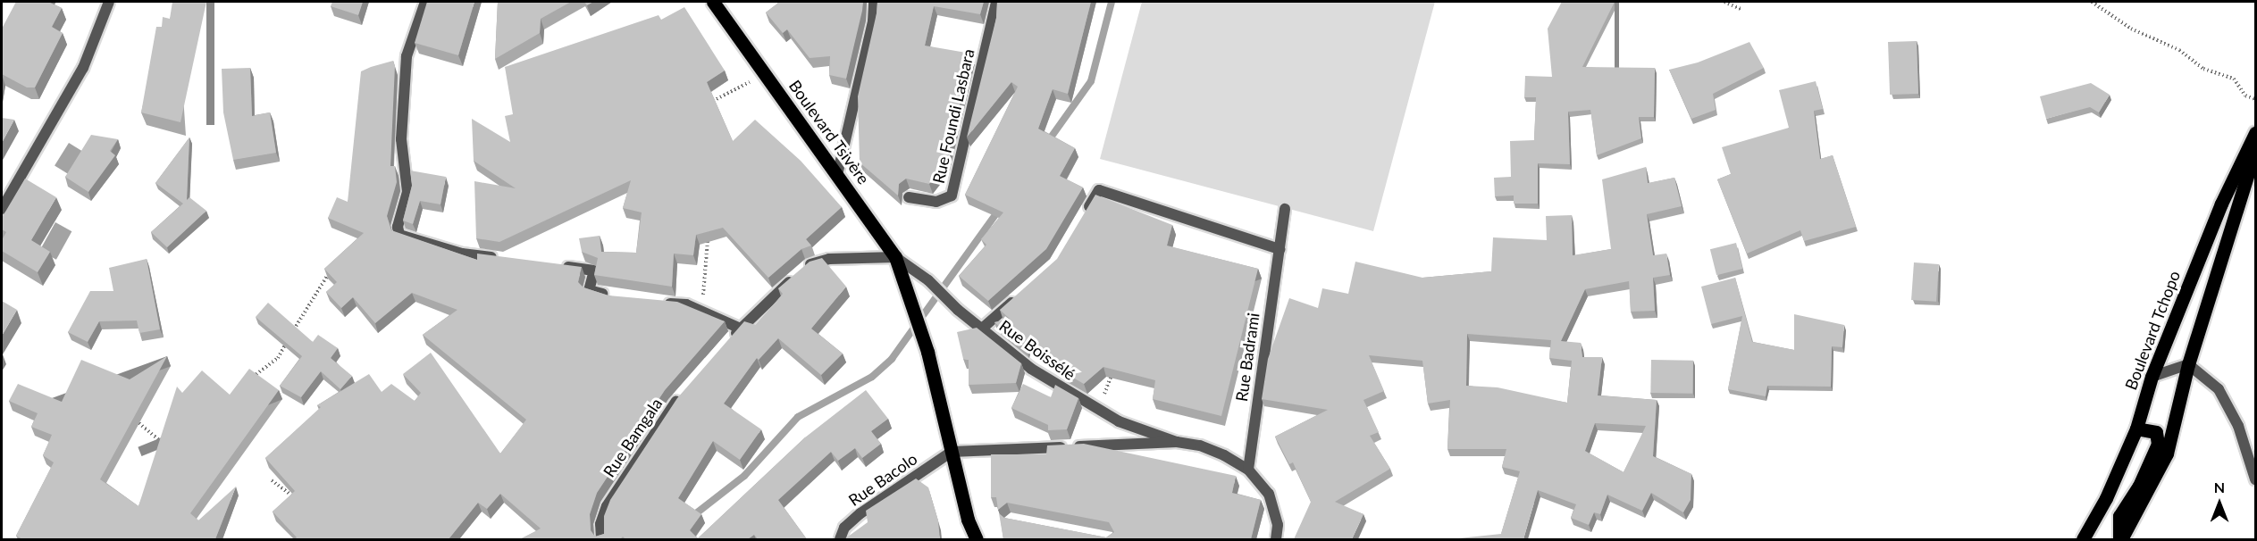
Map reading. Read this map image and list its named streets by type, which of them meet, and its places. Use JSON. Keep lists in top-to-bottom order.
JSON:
{
  "streets": {
    "main road": ["Boulevard Tsivère", "Boulevard Tchopo"],
    "street": [
      "Rue Foundi Lasbara",
      "Rue Boissélé",
      "Rue Badrami",
      "Rue Bamgala",
      "Rue Bacolo"
    ]
  },
  "crossings": [
    ["Boulevard Tsivère", "Rue Boissélé"],
    ["Boulevard Tsivère", "Rue Bacolo"]
  ],
  "north": "top"
}
